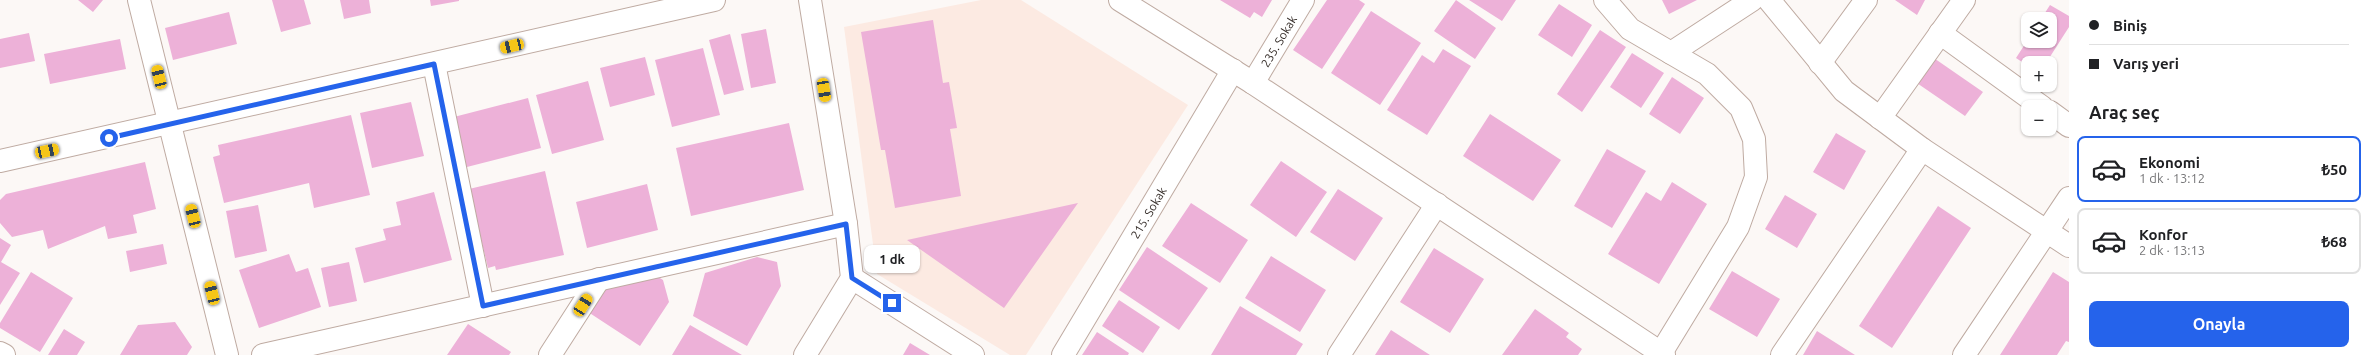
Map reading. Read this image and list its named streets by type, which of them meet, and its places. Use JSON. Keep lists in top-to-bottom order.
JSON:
{
  "streets": {
    "street": ["235. Sokak", "215. Sokak"]
  },
  "page": {
    "banner": ["Biniş", "Varış yeri"],
    "map_buttons": ["+", "−"],
    "heading": "Araç seç",
    "list": [
      {
        "name": "Ekonomi",
        "note": "1 dk · 13:12",
        "value": "₺50"
      },
      {
        "name": "Konfor",
        "note": "2 dk · 13:13",
        "value": "₺68"
      }
    ],
    "bubble": "1 dk",
    "buttons": "Onayla"
  }
}
